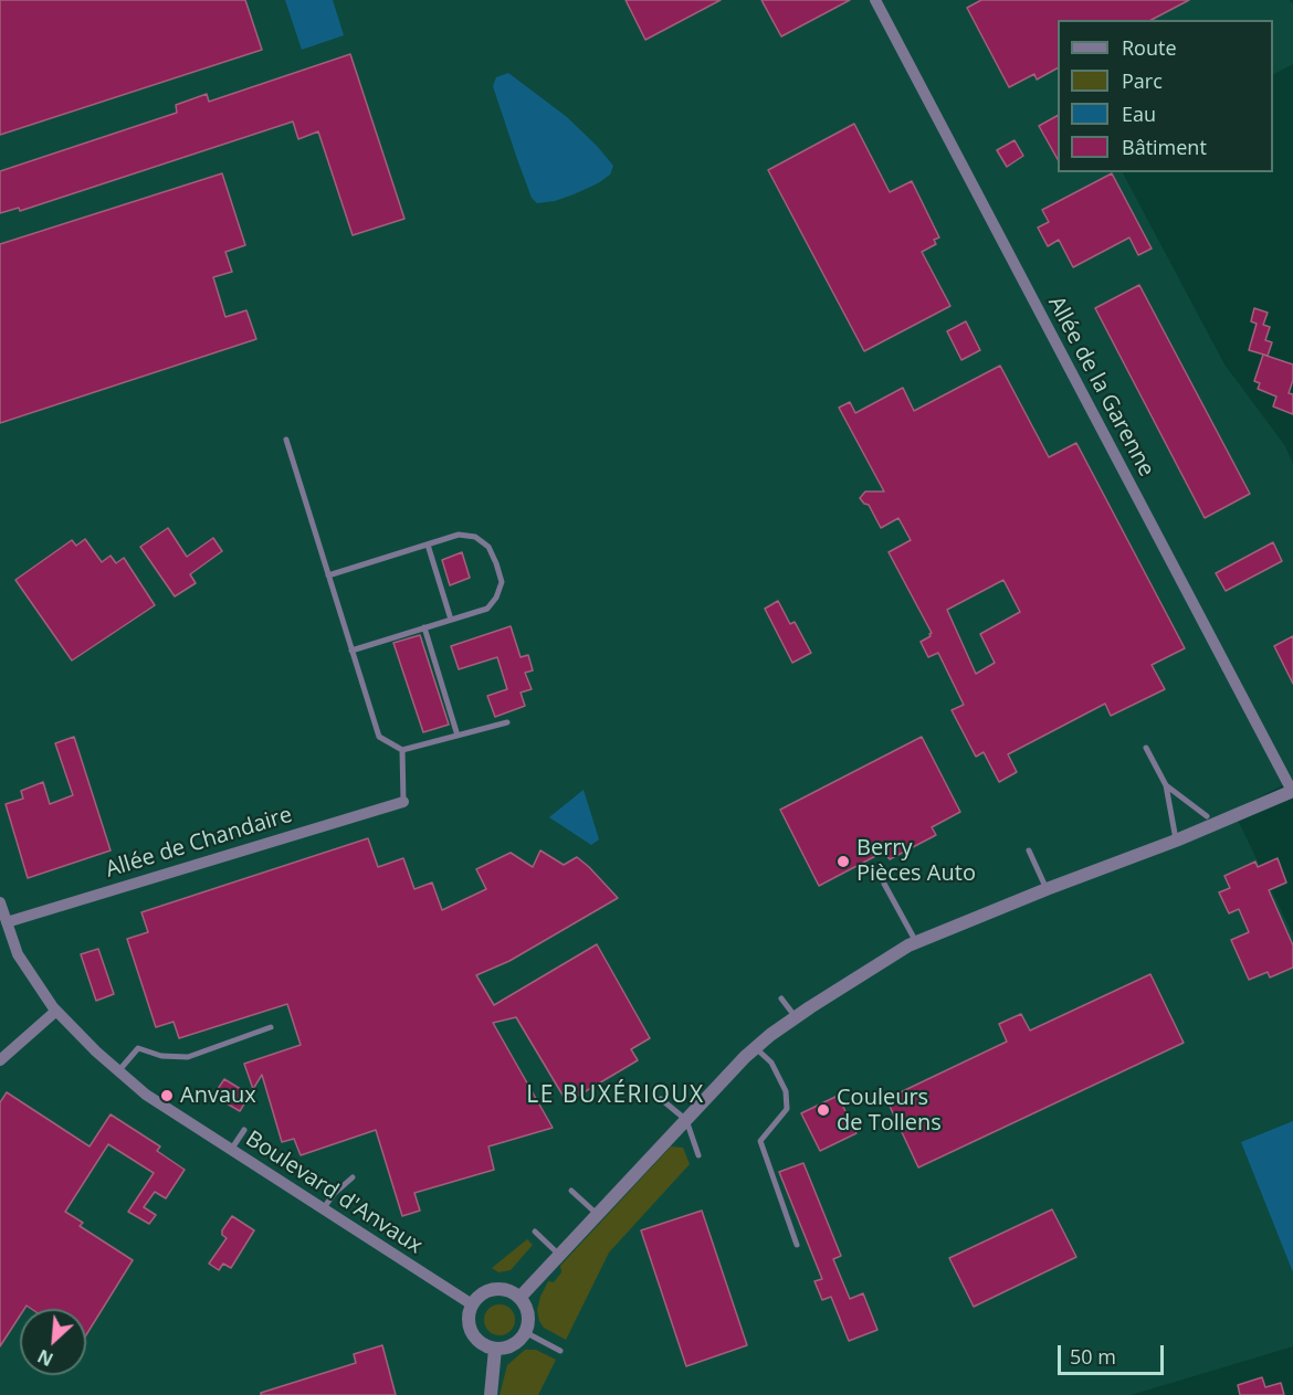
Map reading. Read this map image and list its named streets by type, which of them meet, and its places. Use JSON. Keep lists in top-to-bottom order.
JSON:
{
  "streets": {
    "street": ["Allée de la Garenne", "Allée de Chandaire", "Boulevard d'Anvaux"]
  },
  "crossings": [
    ["Allée de Chandaire", "Boulevard d'Anvaux"]
  ],
  "districts": ["LE BUXÉRIOUX"],
  "places": ["Berry Pièces Auto", "Anvaux", "Couleurs de Tollens"],
  "legend": [
    "Route",
    "Parc",
    "Eau",
    "Bâtiment"
  ],
  "scale_bar": "50 m",
  "north": "bottom left"
}
